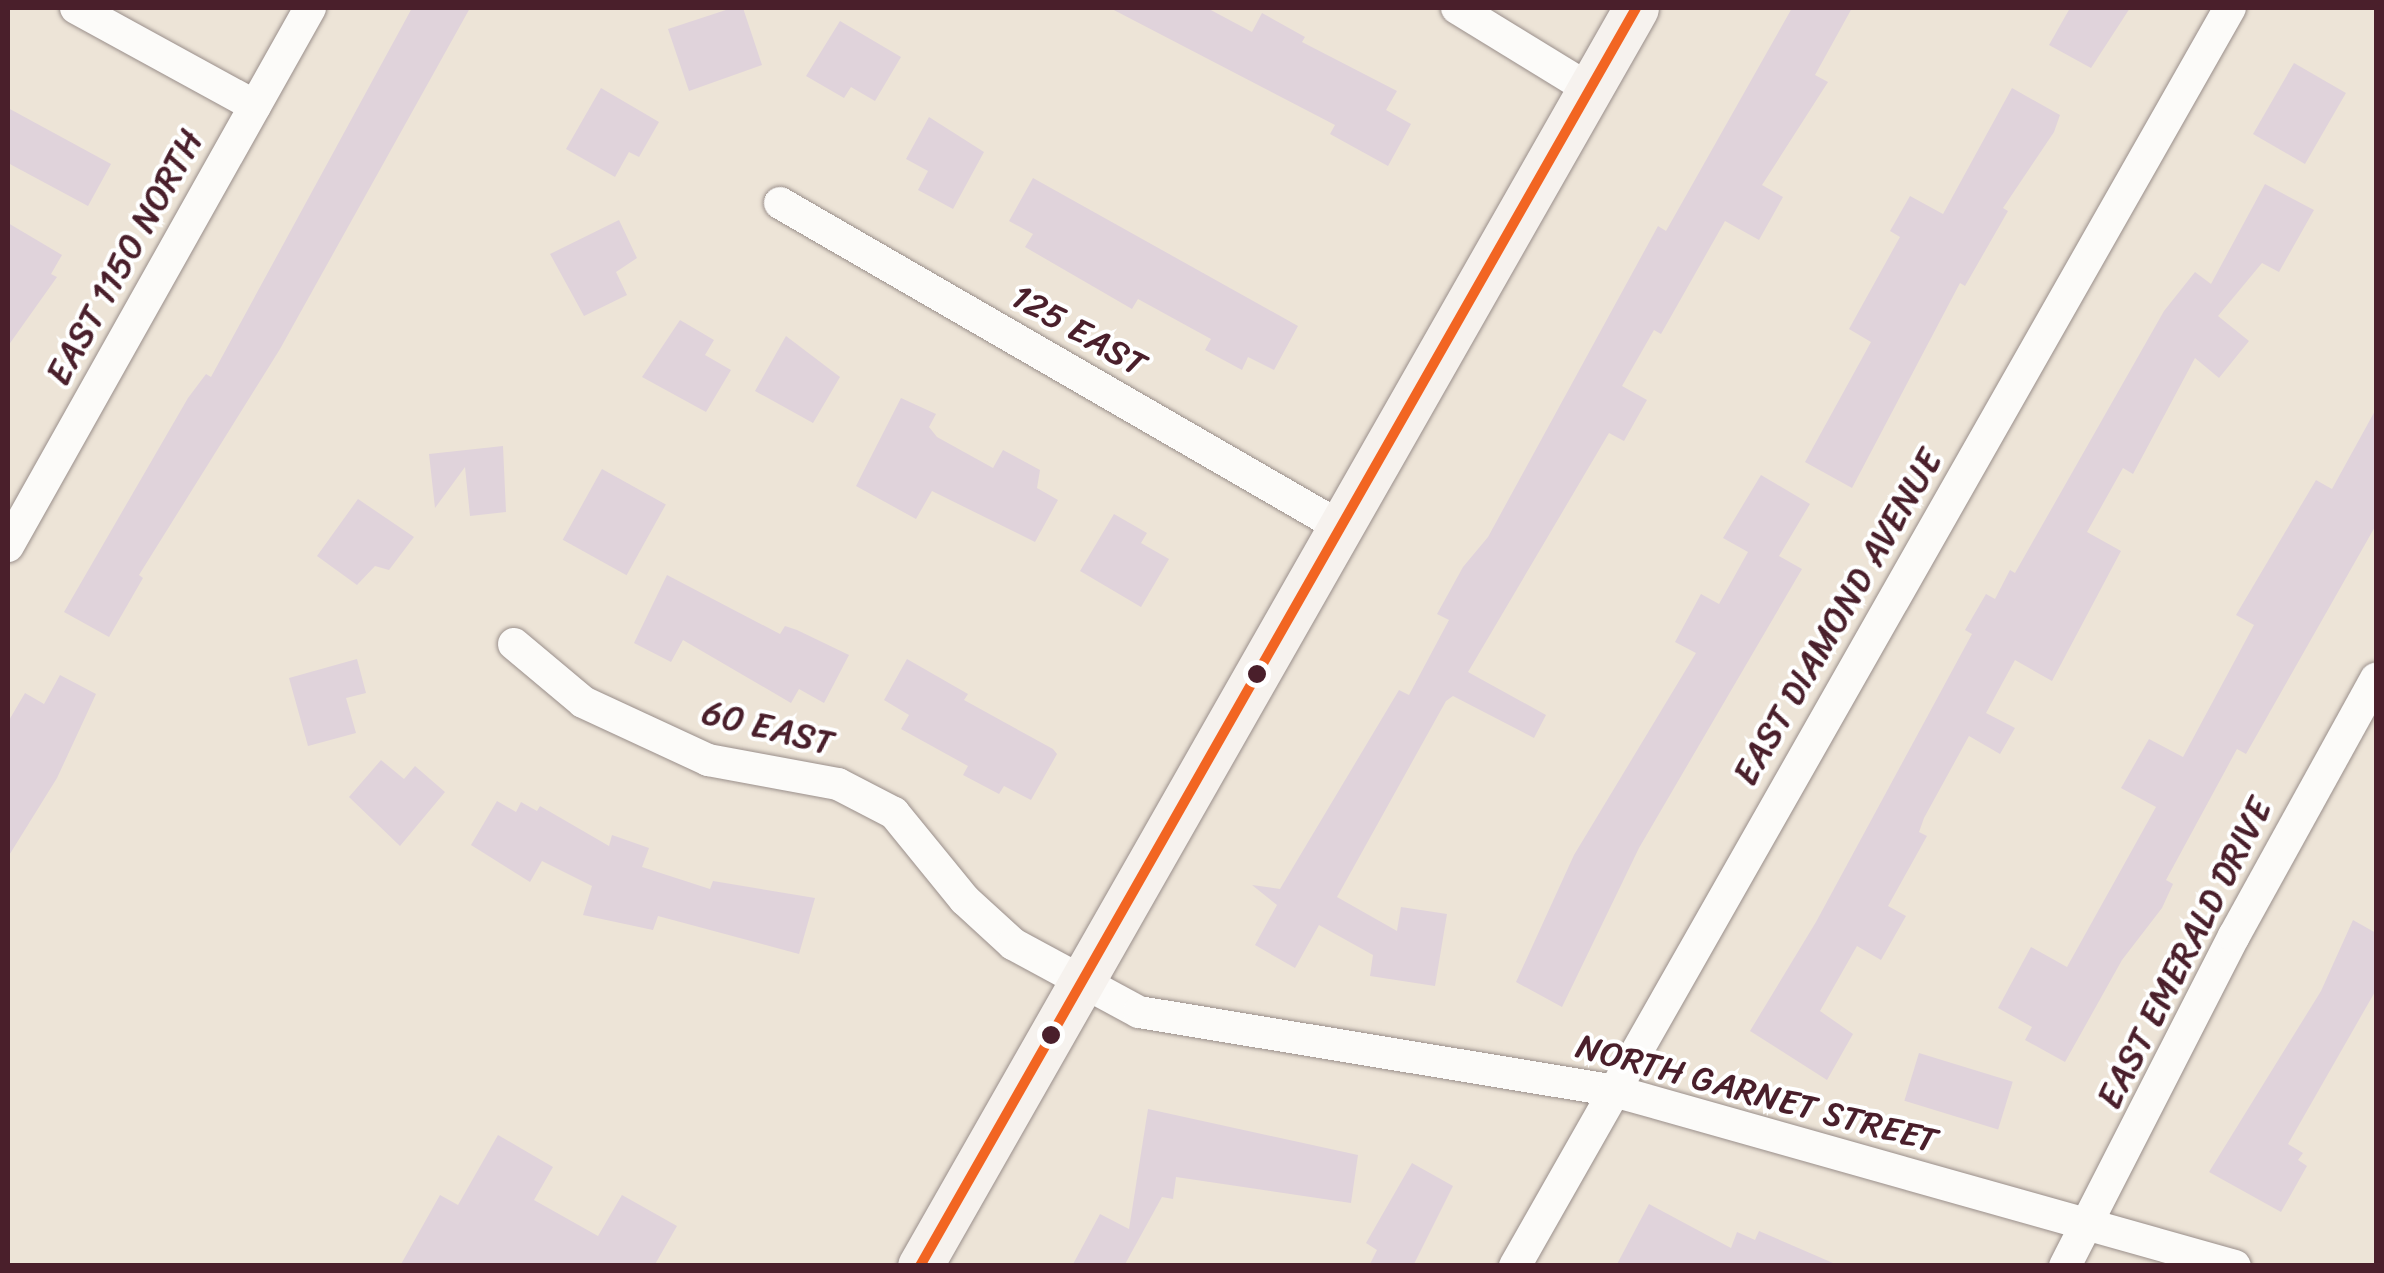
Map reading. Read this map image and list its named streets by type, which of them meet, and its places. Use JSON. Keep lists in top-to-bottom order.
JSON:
{
  "streets": {
    "street": [
      "EAST 1150 NORTH",
      "125 EAST",
      "EAST DIAMOND AVENUE",
      "60 EAST",
      "EAST EMERALD DRIVE",
      "NORTH GARNET STREET"
    ]
  },
  "crossings": [
    ["EAST DIAMOND AVENUE", "NORTH GARNET STREET"],
    ["60 EAST", "NORTH GARNET STREET"],
    ["EAST EMERALD DRIVE", "NORTH GARNET STREET"]
  ]
}
